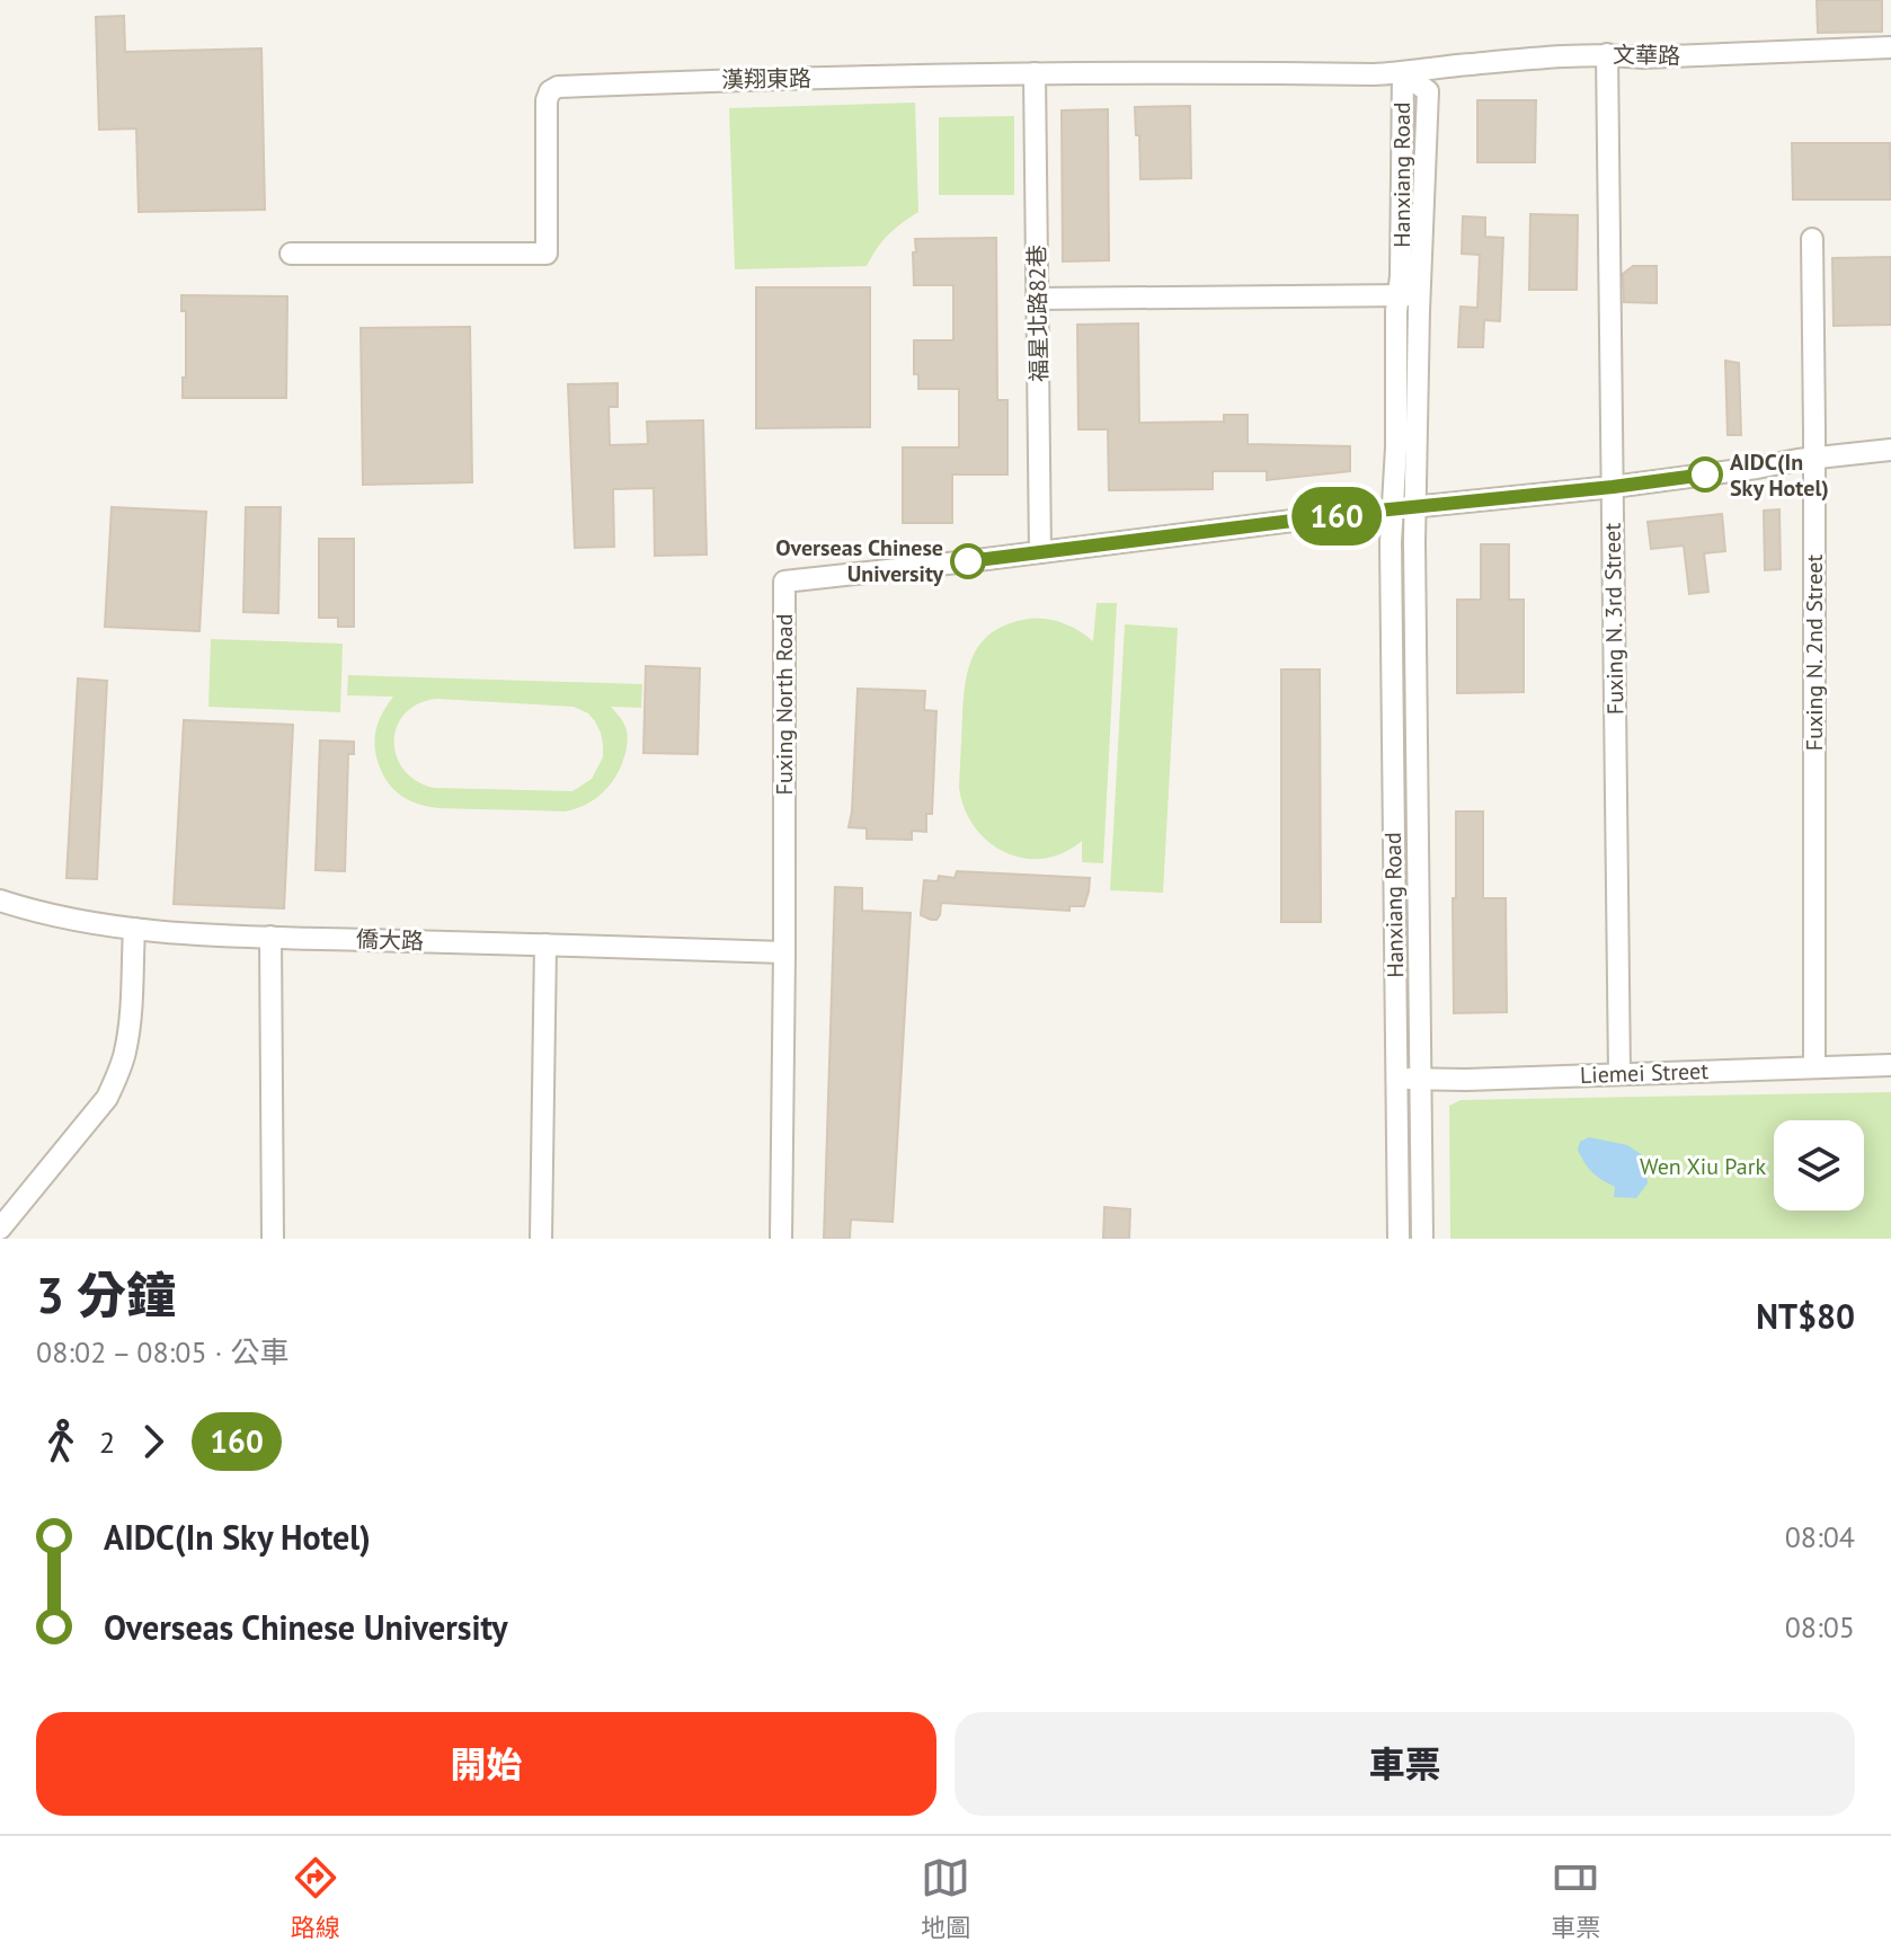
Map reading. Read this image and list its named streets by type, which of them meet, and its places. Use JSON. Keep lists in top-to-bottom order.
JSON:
{
  "streets": {
    "street": [
      "文華路",
      "漢翔東路",
      "Hanxiang Road",
      "福星北路82巷",
      "Fuxing N. 3rd Street",
      "Fuxing N. 2nd Street",
      "Fuxing North Road",
      "僑大路",
      "Liemei Street"
    ]
  },
  "crossings": [
    ["文華路", "漢翔東路"],
    ["文華路", "Hanxiang Road"],
    ["文華路", "Fuxing N. 3rd Street"],
    ["漢翔東路", "Hanxiang Road"],
    ["漢翔東路", "福星北路82巷"],
    ["Hanxiang Road", "Fuxing North Road"],
    ["Hanxiang Road", "Liemei Street"],
    ["福星北路82巷", "Fuxing North Road"],
    ["Fuxing N. 3rd Street", "Fuxing North Road"],
    ["Fuxing N. 3rd Street", "Liemei Street"],
    ["Fuxing N. 2nd Street", "Fuxing North Road"],
    ["Fuxing N. 2nd Street", "Liemei Street"],
    ["Fuxing North Road", "僑大路"]
  ],
  "parks": ["Wen Xiu Park"],
  "places": ["AIDC(In Sky Hotel)", "Overseas Chinese University"],
  "lines": ["bus line 160"],
  "page": {
    "on_map": "160",
    "heading": ["3 分鐘", "08:02 – 08:05 · 公車", "NT$80"],
    "legs": ["2", "160"],
    "list": [
      {
        "name": "AIDC(In Sky Hotel)",
        "value": "08:04"
      },
      {
        "name": "Overseas Chinese University",
        "value": "08:05"
      }
    ],
    "buttons": ["開始", "車票"],
    "tabs": ["路線", "地圖", "車票"]
  }
}
